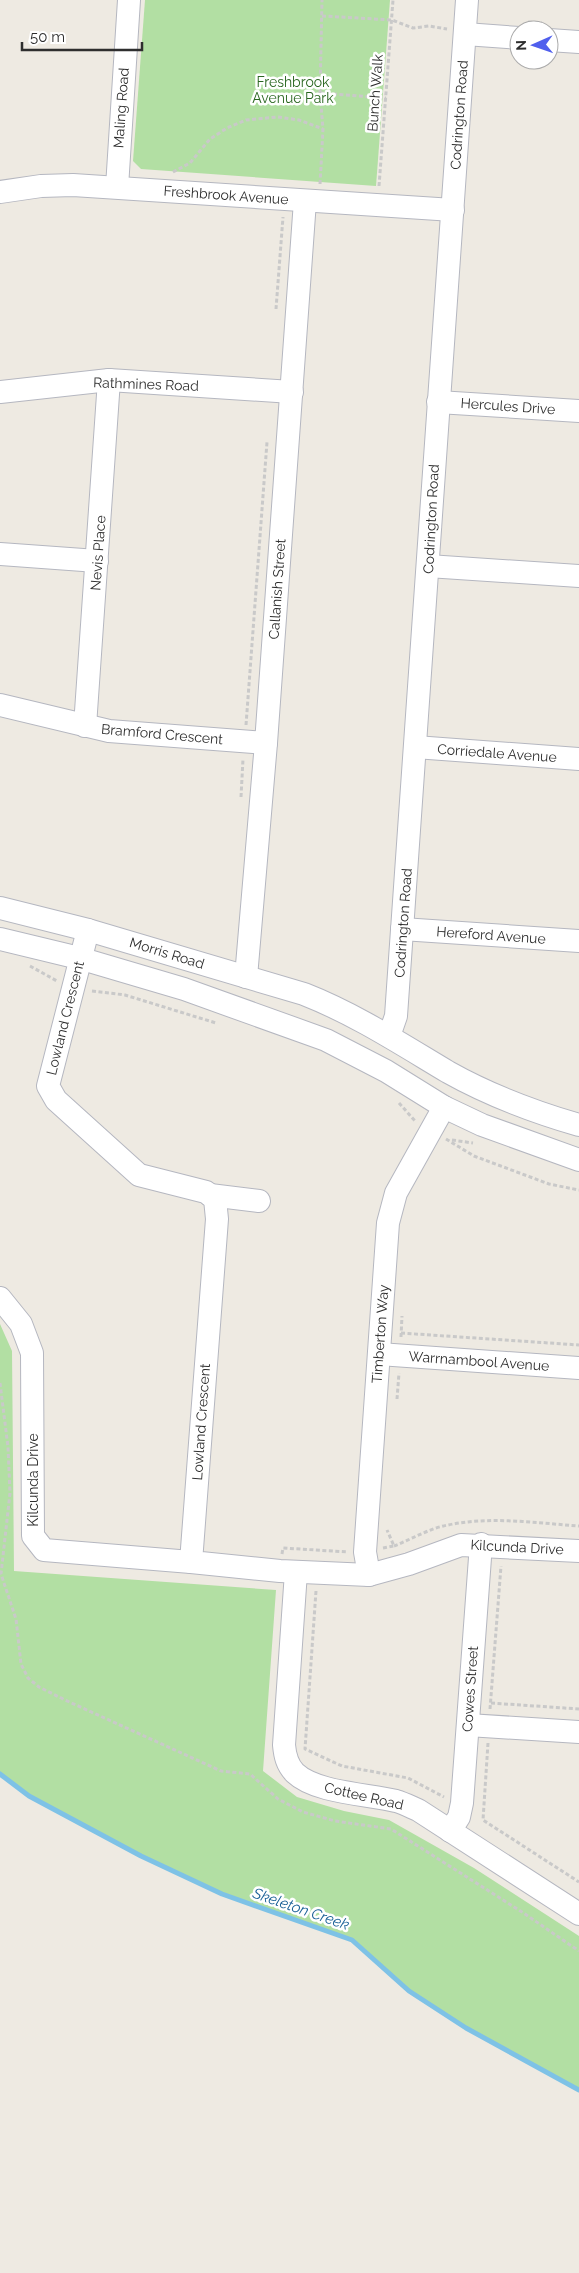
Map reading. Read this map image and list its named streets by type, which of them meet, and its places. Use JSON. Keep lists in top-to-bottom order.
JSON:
{
  "streets": {
    "street": [
      "Maling Road",
      "Codrington Road",
      "Freshbrook Avenue",
      "Rathmines Road",
      "Hercules Drive",
      "Nevis Place",
      "Callanish Street",
      "Bramford Crescent",
      "Corriedale Avenue",
      "Hereford Avenue",
      "Morris Road",
      "Lowland Crescent",
      "Timberton Way",
      "Warrnambool Avenue",
      "Kilcunda Drive",
      "Cowes Street",
      "Cottee Road"
    ],
    "path": ["Bunch Walk"]
  },
  "crossings": [
    ["Maling Road", "Freshbrook Avenue"],
    ["Codrington Road", "Freshbrook Avenue"],
    ["Codrington Road", "Hercules Drive"],
    ["Codrington Road", "Corriedale Avenue"],
    ["Codrington Road", "Hereford Avenue"],
    ["Codrington Road", "Morris Road"],
    ["Freshbrook Avenue", "Callanish Street"],
    ["Rathmines Road", "Nevis Place"],
    ["Rathmines Road", "Callanish Street"],
    ["Nevis Place", "Bramford Crescent"],
    ["Callanish Street", "Bramford Crescent"],
    ["Callanish Street", "Morris Road"],
    ["Morris Road", "Lowland Crescent"],
    ["Lowland Crescent", "Kilcunda Drive"],
    ["Timberton Way", "Warrnambool Avenue"],
    ["Timberton Way", "Kilcunda Drive"],
    ["Kilcunda Drive", "Cowes Street"],
    ["Kilcunda Drive", "Cottee Road"],
    ["Cowes Street", "Cottee Road"]
  ],
  "water": ["Skeleton Creek"],
  "parks": ["Freshbrook Avenue Park"],
  "scale_bar": "50 m",
  "north": "left"
}
